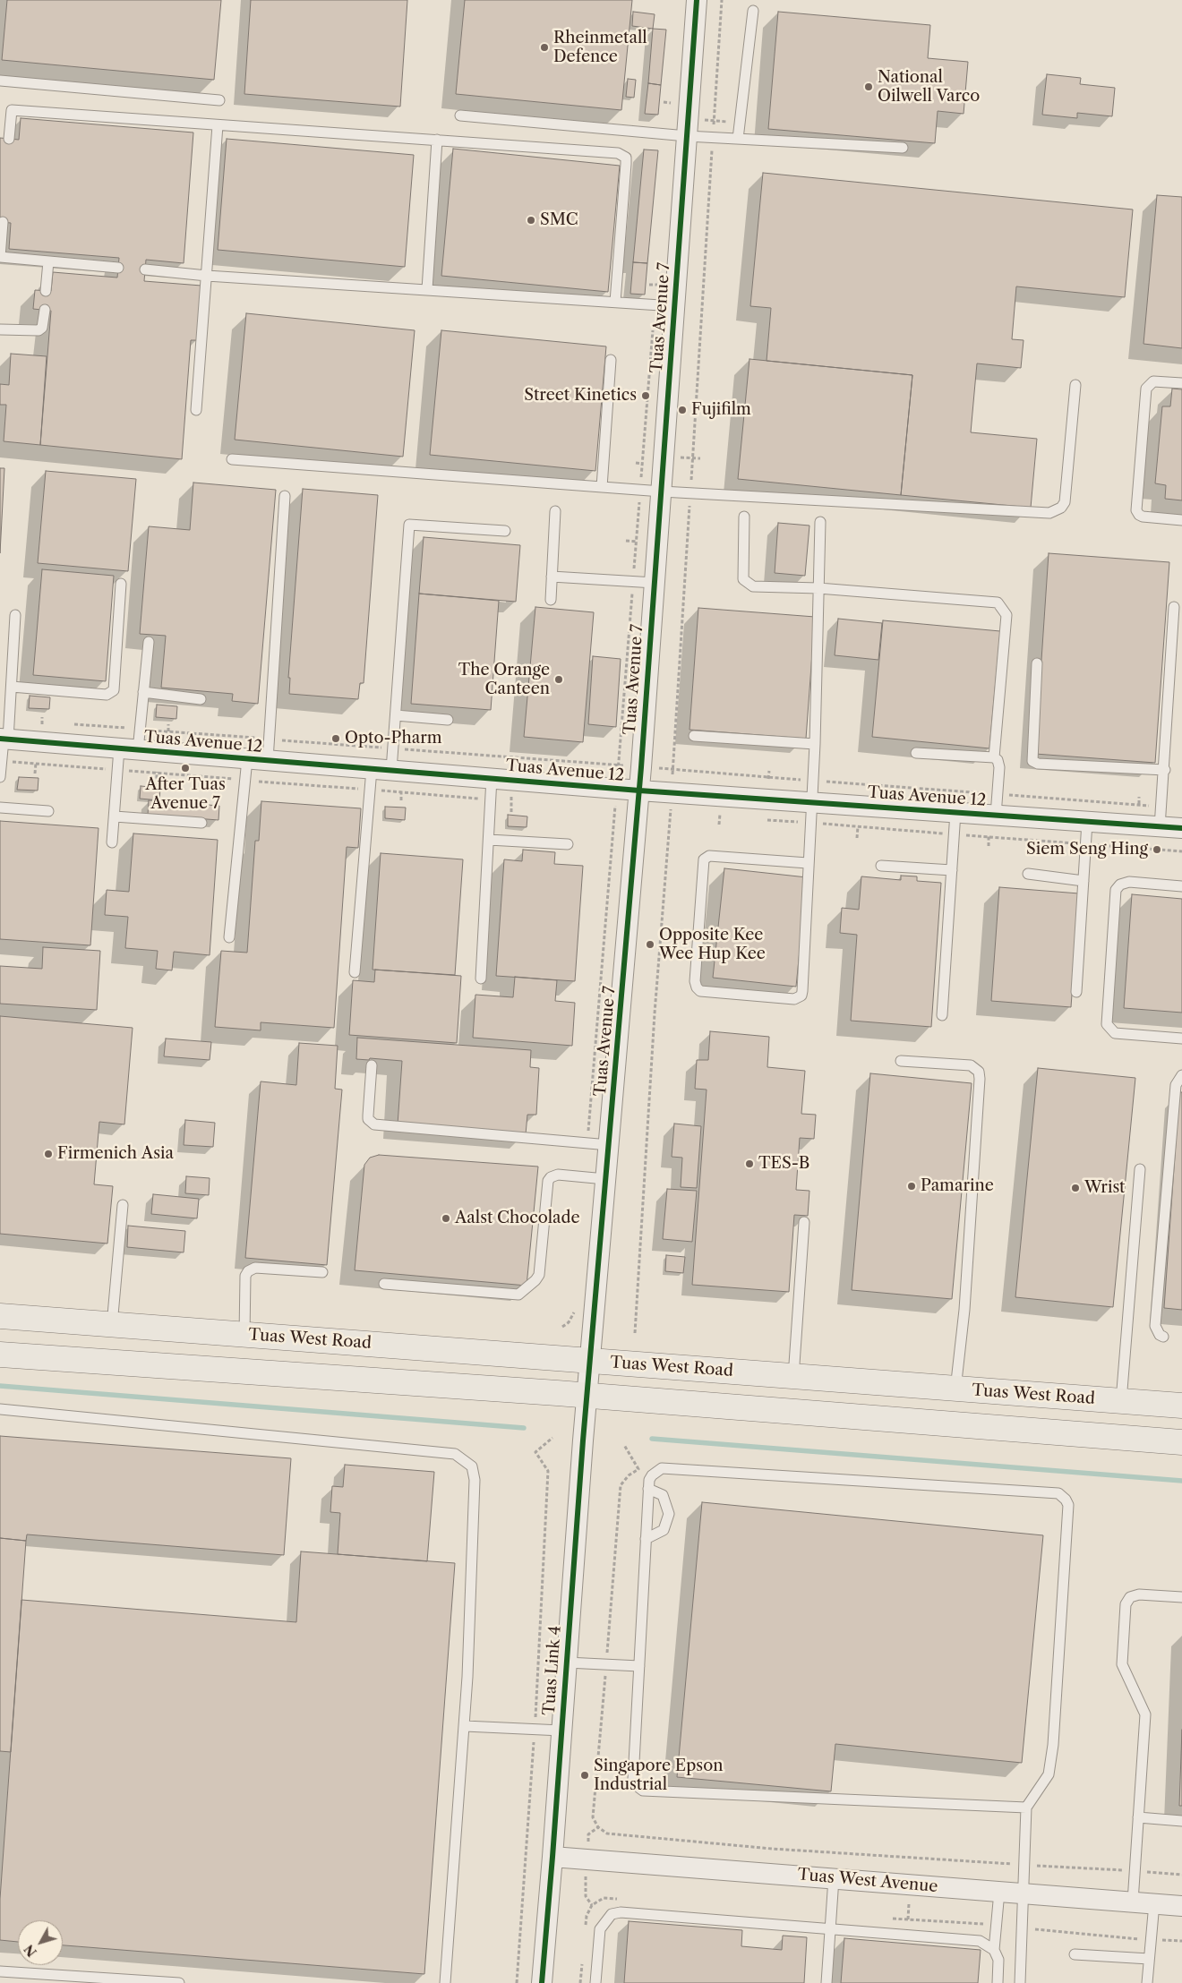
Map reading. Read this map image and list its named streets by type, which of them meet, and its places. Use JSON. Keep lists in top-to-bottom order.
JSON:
{
  "streets": {
    "main road": ["Tuas West Road"],
    "street": [
      "Tuas Avenue 7",
      "Tuas Avenue 12",
      "Tuas Link 4",
      "Tuas West Avenue"
    ]
  },
  "crossings": [
    ["Tuas Avenue 7", "Tuas Avenue 12"],
    ["Tuas Avenue 7", "Tuas West Road"],
    ["Tuas Avenue 7", "Tuas Link 4"],
    ["Tuas West Road", "Tuas Link 4"],
    ["Tuas Link 4", "Tuas West Avenue"]
  ],
  "places": [
    "Rheinmetall Defence",
    "National Oilwell Varco",
    "SMC",
    "Street Kinetics",
    "Fujifilm",
    "The Orange Canteen",
    "Opto-Pharm",
    "After Tuas Avenue 7",
    "Siem Seng Hing",
    "Opposite Kee Wee Hup Kee",
    "Firmenich Asia",
    "TES-B",
    "Pamarine",
    "Wrist",
    "Aalst Chocolade",
    "Singapore Epson Industrial"
  ],
  "north": "bottom left"
}
